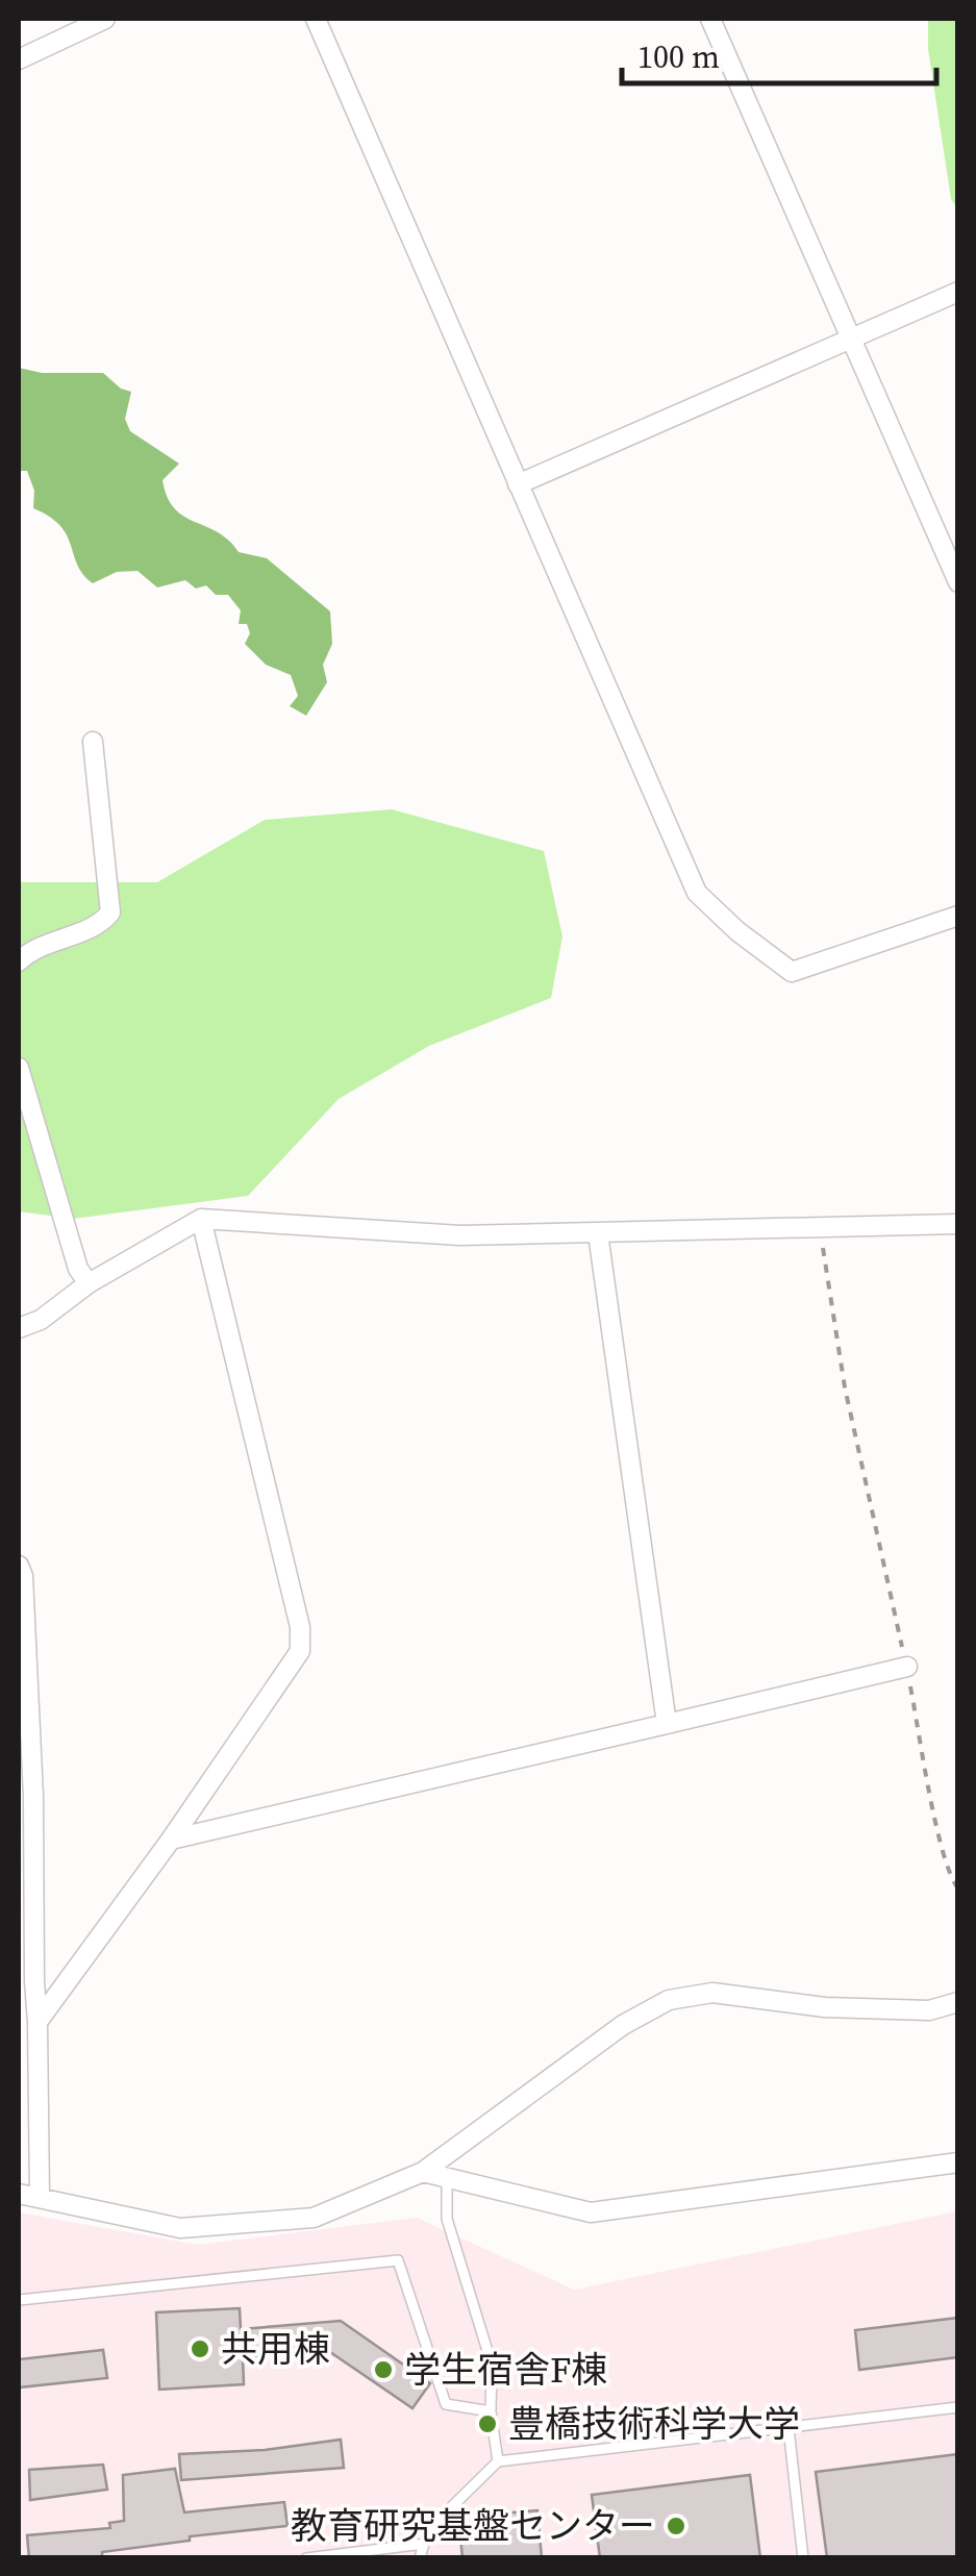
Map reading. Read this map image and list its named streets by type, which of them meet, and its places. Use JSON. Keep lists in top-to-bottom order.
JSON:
{
  "places": [
    "共用棟",
    "学生宿舎F棟",
    "豊橋技術科学大学",
    "教育研究基盤センター"
  ],
  "scale_bar": "100 m"
}
